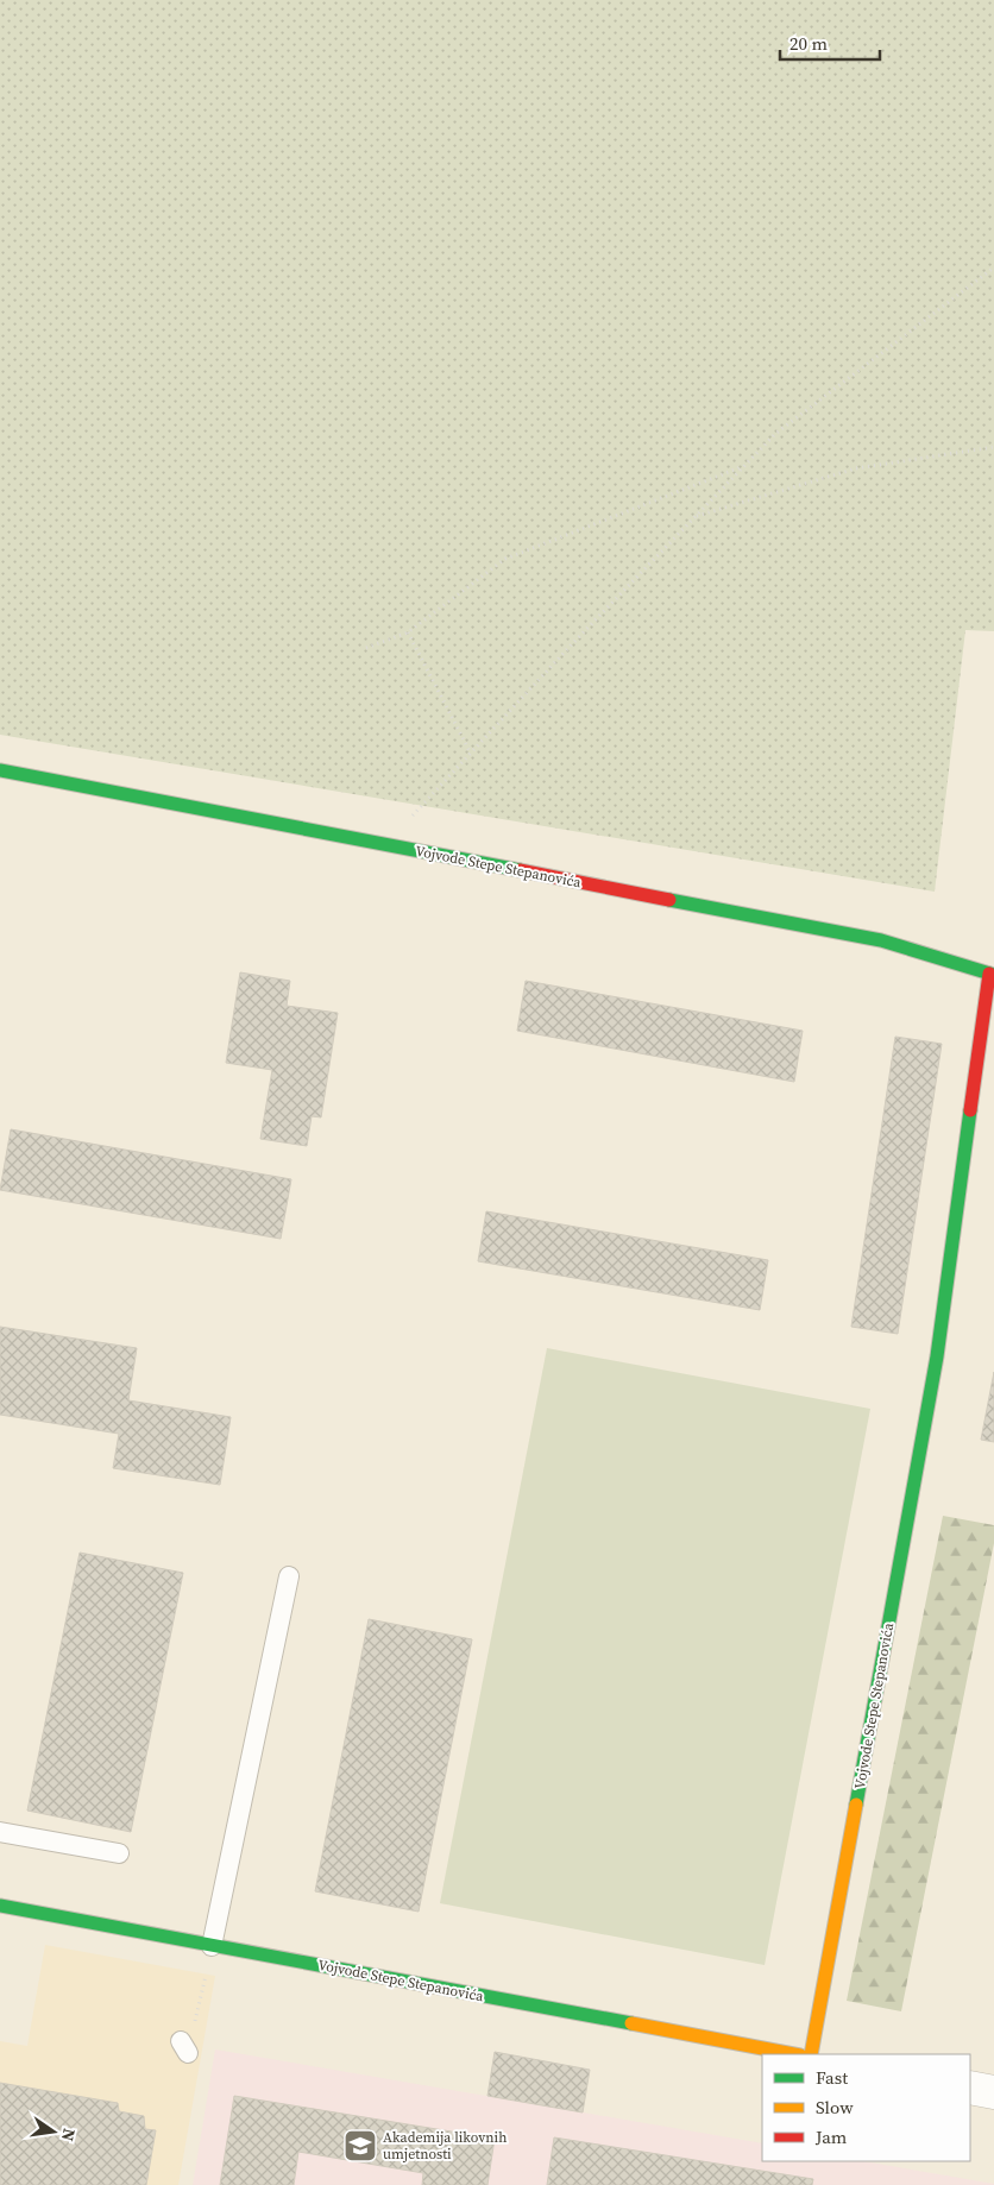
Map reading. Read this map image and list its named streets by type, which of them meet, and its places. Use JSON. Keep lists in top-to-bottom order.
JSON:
{
  "streets": {
    "street": ["Vojvode Stepe Stepanovića"]
  },
  "places": {
    "school or university": ["Akademija likovnih umjetnosti"]
  },
  "legend": ["Fast", "Slow", "Jam"],
  "scale_bar": "20 m",
  "north": "right"
}
